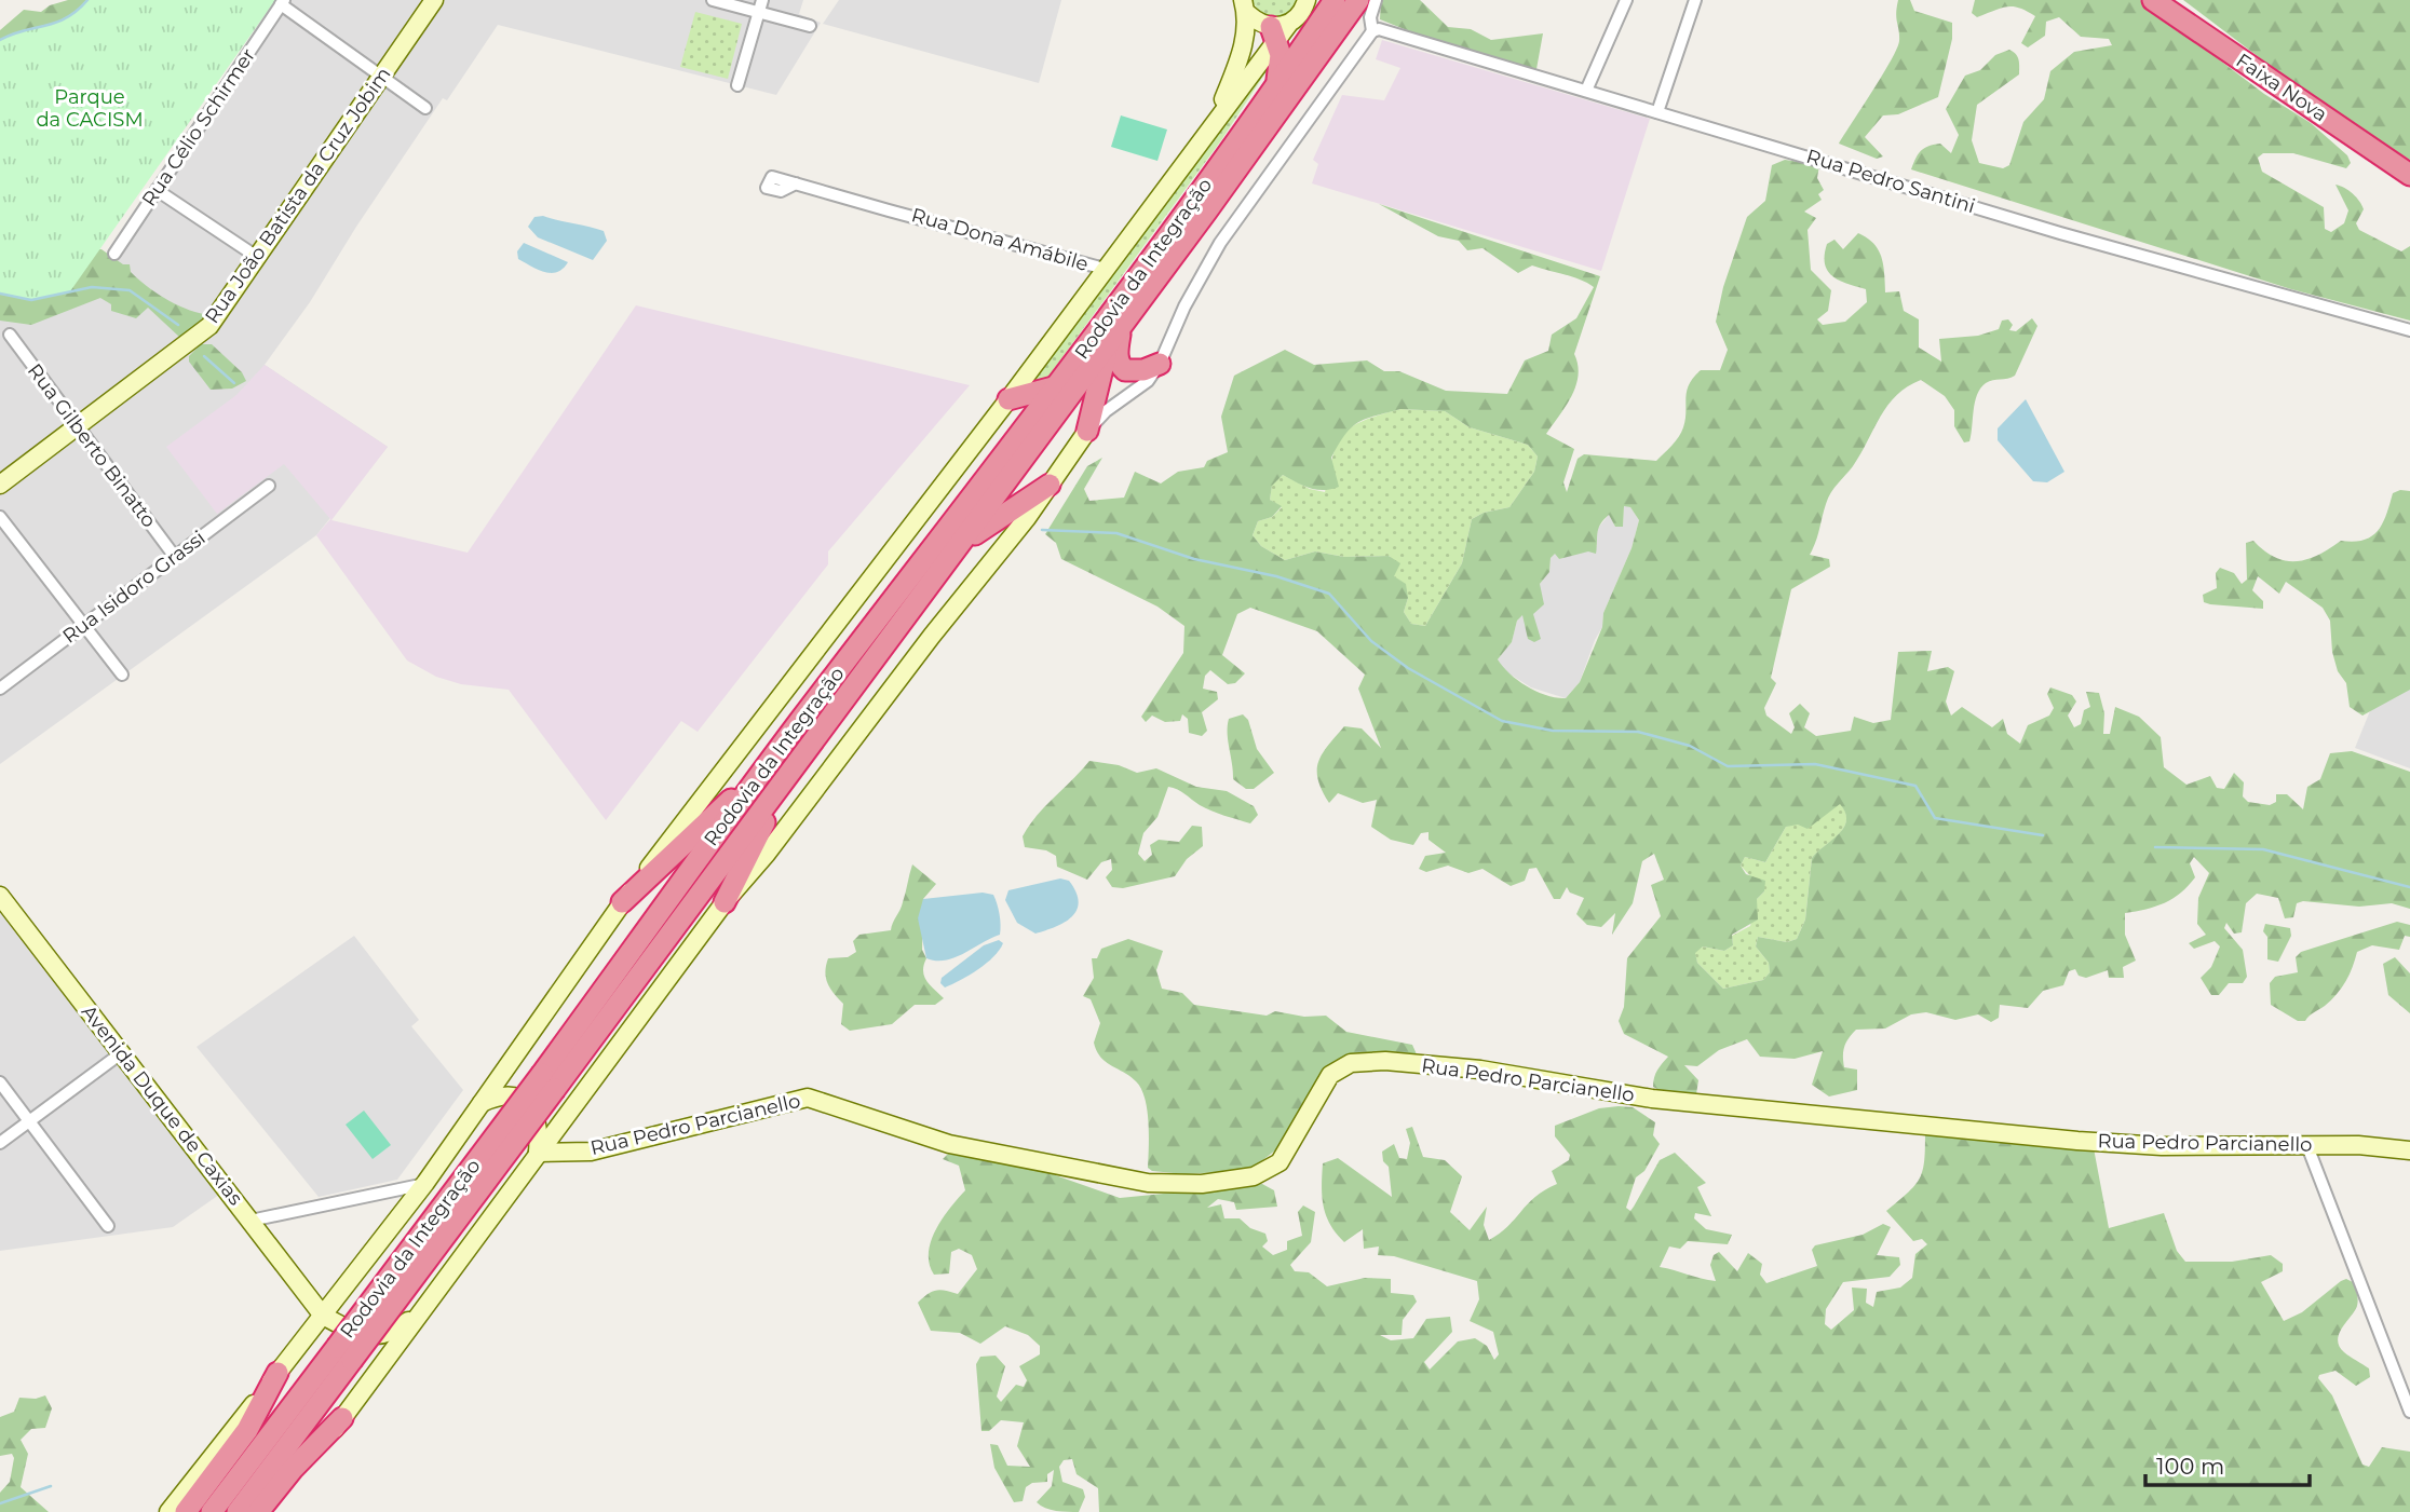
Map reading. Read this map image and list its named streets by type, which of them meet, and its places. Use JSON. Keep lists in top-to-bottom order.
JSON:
{
  "streets": {
    "highway": ["Faixa Nova", "Rodovia da Integração"],
    "main road": ["Rua João Batista da Cruz Jobim", "Rua Pedro Parcianello", "Avenida Duque de Caxias"],
    "street": [
      "Rua Célio Schirmer",
      "Rua Pedro Santini",
      "Rua Dona Amábile",
      "Rua Gilberto Binatto",
      "Rua Isidoro Grassi"
    ]
  },
  "crossings": [
    ["Rua João Batista da Cruz Jobim", "Rua Gilberto Binatto"],
    ["Rua Gilberto Binatto", "Rua Isidoro Grassi"]
  ],
  "parks": ["Parque da CACISM"],
  "scale_bar": "100 m"
}
